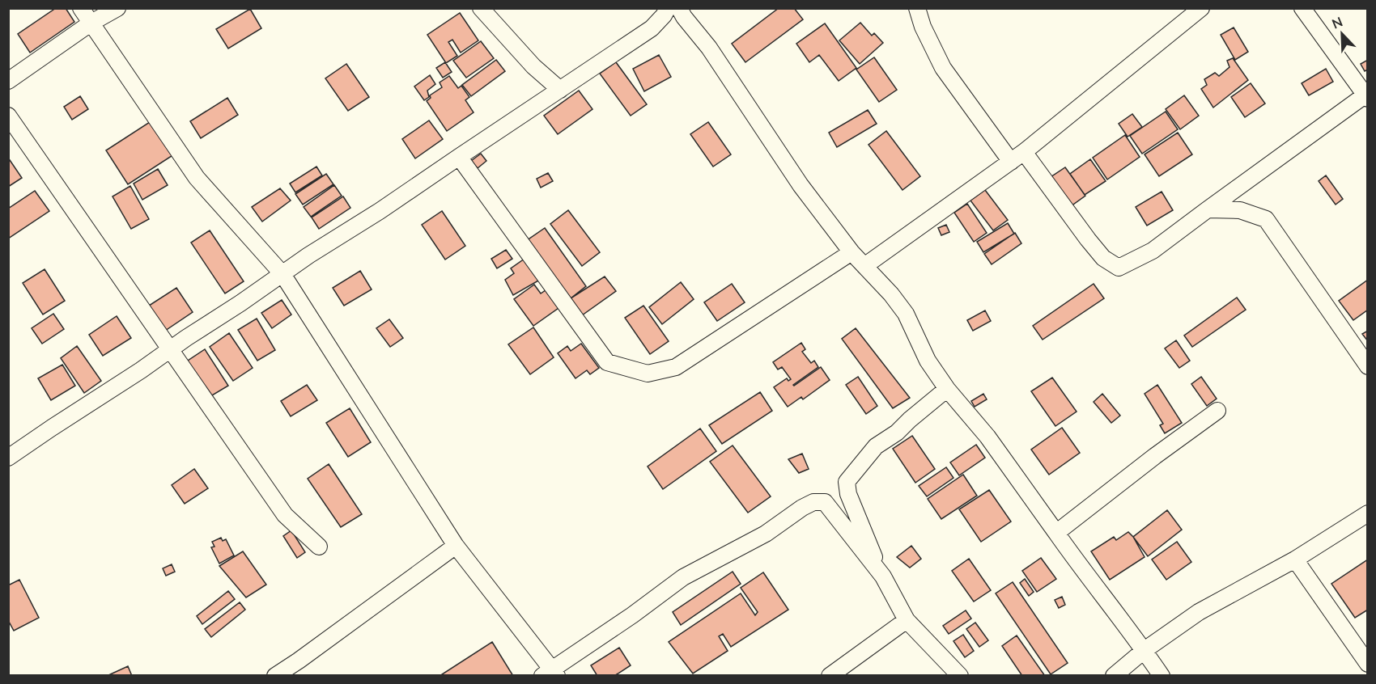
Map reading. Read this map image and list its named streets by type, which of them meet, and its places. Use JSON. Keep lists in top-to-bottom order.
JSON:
{
  "north": "top left"
}
